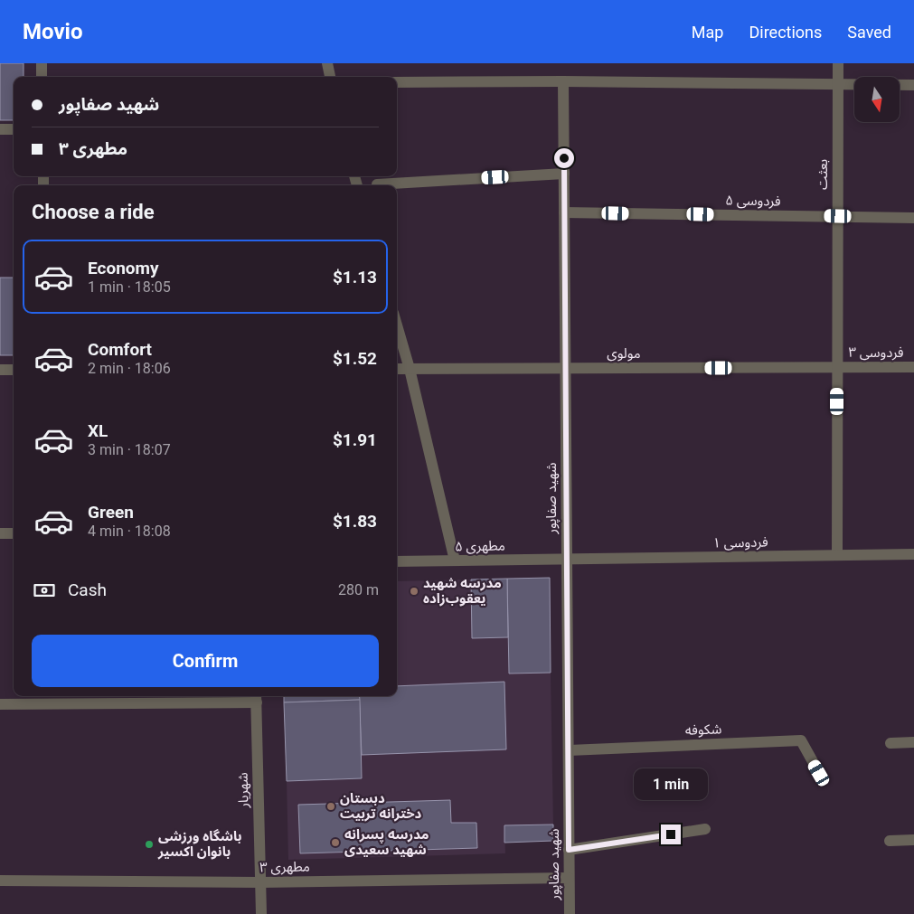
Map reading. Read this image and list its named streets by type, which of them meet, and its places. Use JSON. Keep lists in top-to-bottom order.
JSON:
{
  "streets": {
    "street": [
      "بعثت",
      "فردوسی ۵",
      "فردوسی ۳",
      "مولوی",
      "شهید صفاپور",
      "فردوسی ۱",
      "مطهری ۵",
      "شکوفه",
      "شهریار",
      "مطهری ۳"
    ]
  },
  "crossings": [
    ["بعثت", "فردوسی ۵"],
    ["بعثت", "فردوسی ۳"],
    ["بعثت", "مولوی"],
    ["بعثت", "فردوسی ۱"],
    ["فردوسی ۵", "شهید صفاپور"],
    ["فردوسی ۳", "مولوی"],
    ["مولوی", "شهید صفاپور"],
    ["شهید صفاپور", "فردوسی ۱"],
    ["شهید صفاپور", "مطهری ۵"],
    ["شهید صفاپور", "شکوفه"],
    ["شهید صفاپور", "مطهری ۳"],
    ["فردوسی ۱", "مطهری ۵"],
    ["شهریار", "مطهری ۳"]
  ],
  "places": [
    "مدرسه شهید یعقوب‌زاده",
    "دبستان دخترانه تربیت",
    "مدرسه پسرانه شهید سعیدی",
    "باشگاه ورزشی بانوان اکسیر"
  ],
  "north": "bottom",
  "page": {
    "header": "Movio",
    "nav": ["Map", "Directions", "Saved"],
    "banner": ["شهید صفاپور", "مطهری ۳"],
    "heading": "Choose a ride",
    "list": [
      {
        "name": "Economy",
        "note": "1 min · 18:05",
        "value": "$1.13"
      },
      {
        "name": "Comfort",
        "note": "2 min · 18:06",
        "value": "$1.52"
      },
      {
        "name": "XL",
        "note": "3 min · 18:07",
        "value": "$1.91"
      },
      {
        "name": "Green",
        "note": "4 min · 18:08",
        "value": "$1.83"
      }
    ],
    "pay": ["Cash", "280 m"],
    "buttons": "Confirm",
    "bubble": "1 min"
  }
}
